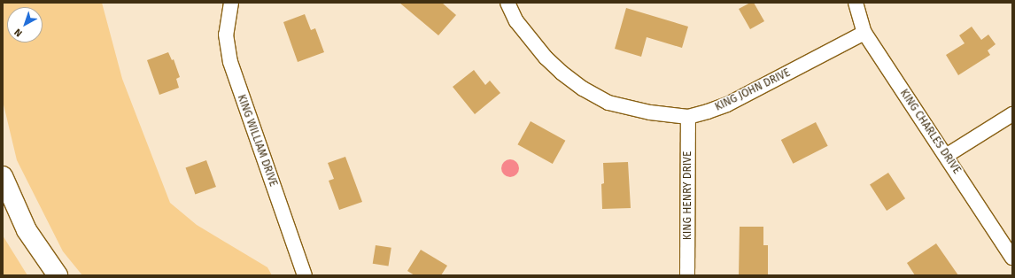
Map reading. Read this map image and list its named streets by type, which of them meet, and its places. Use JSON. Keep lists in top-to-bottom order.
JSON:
{
  "streets": {
    "street": [
      "KING JOHN DRIVE",
      "KING CHARLES DRIVE",
      "KING WILLIAM DRIVE",
      "KING HENRY DRIVE"
    ]
  },
  "crossings": [
    ["KING JOHN DRIVE", "KING CHARLES DRIVE"],
    ["KING JOHN DRIVE", "KING HENRY DRIVE"]
  ],
  "north": "bottom left"
}
